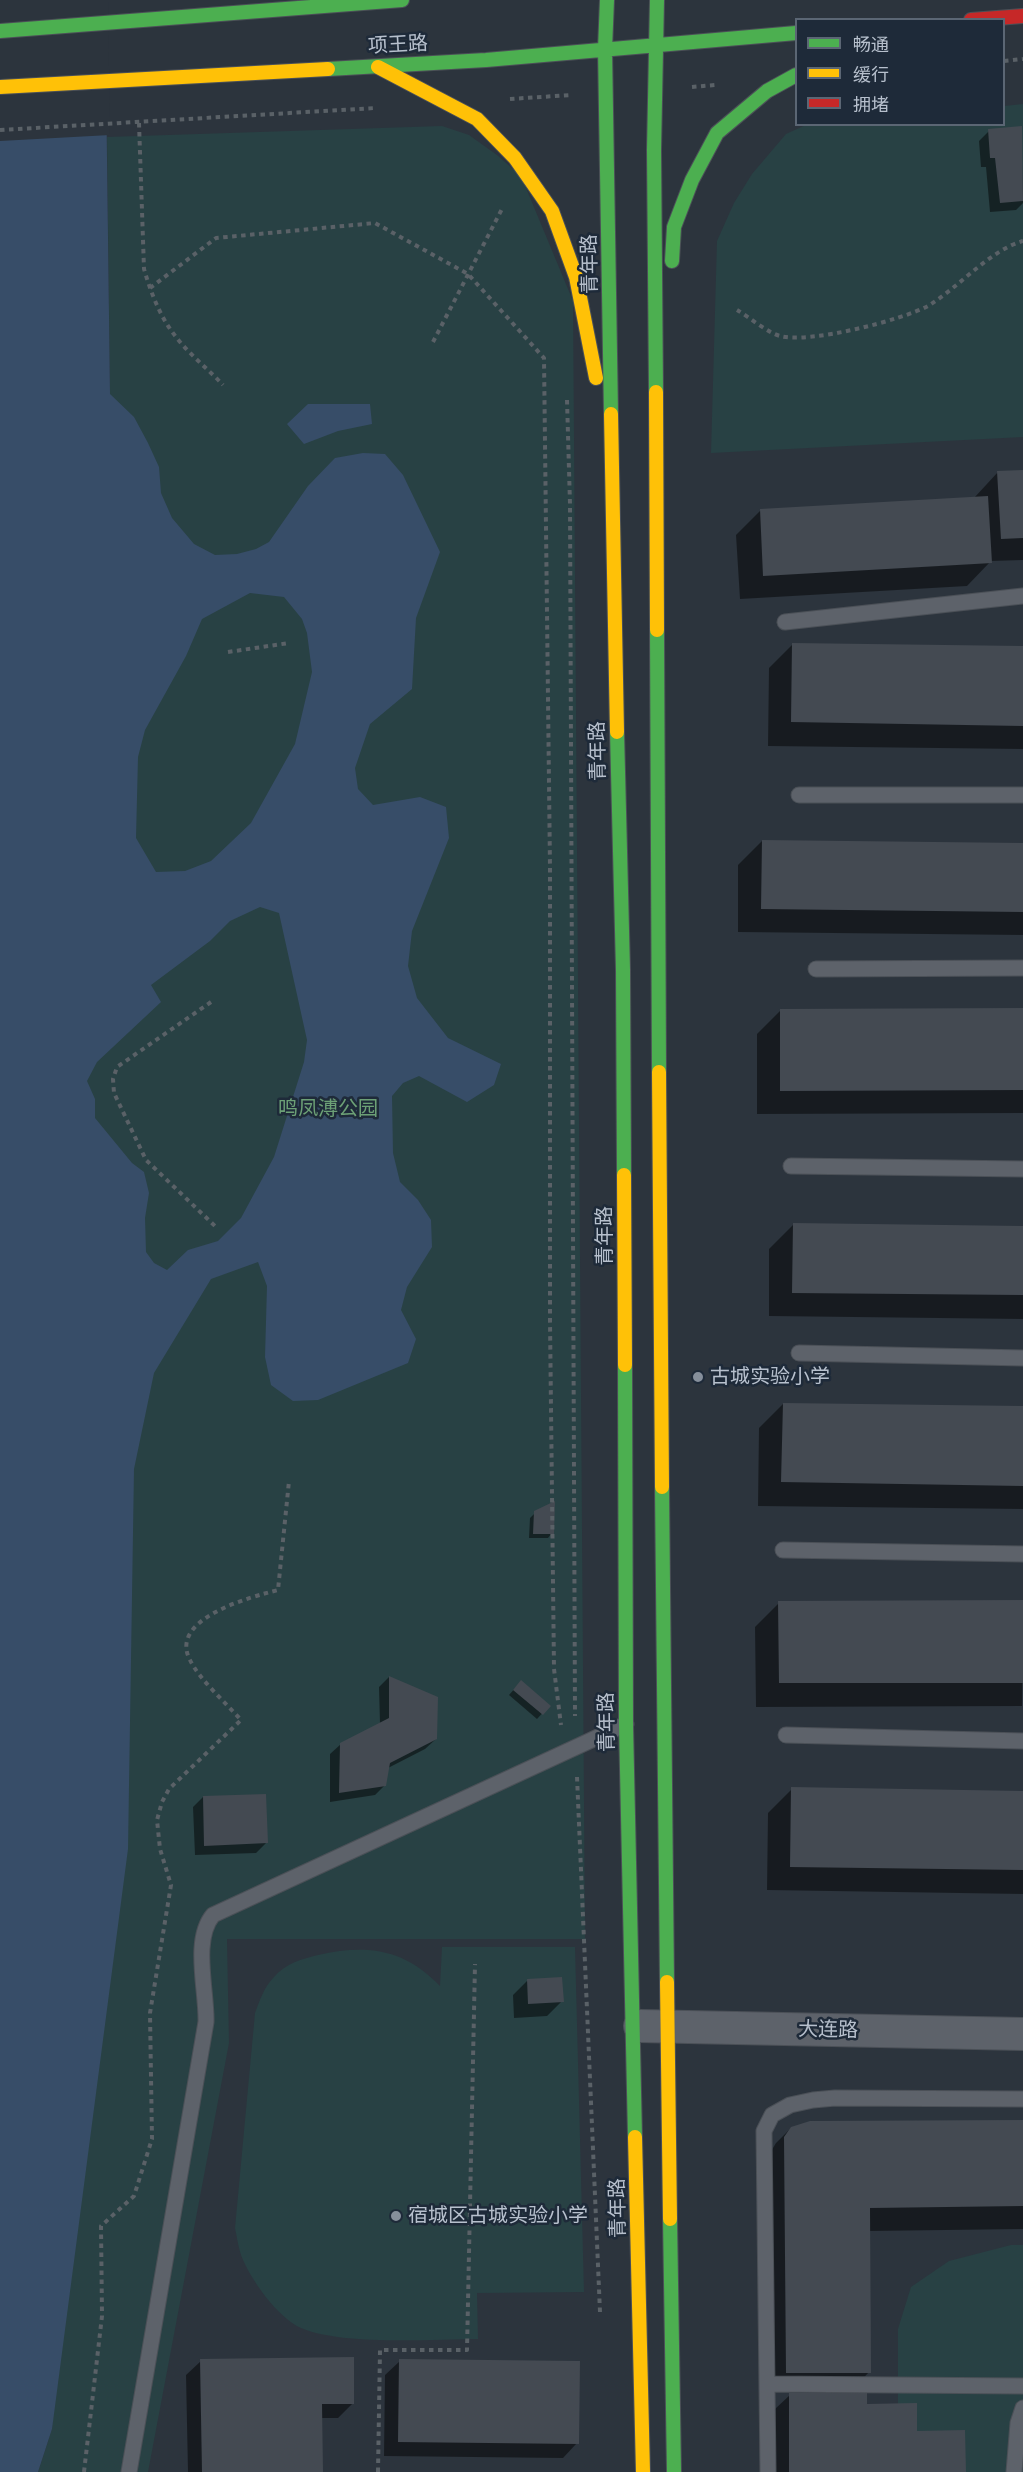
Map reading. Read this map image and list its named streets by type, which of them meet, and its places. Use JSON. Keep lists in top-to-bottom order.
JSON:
{
  "streets": {
    "street": ["项王路", "青年路", "大连路"]
  },
  "crossings": [
    ["项王路", "青年路"],
    ["青年路", "大连路"]
  ],
  "parks": ["鸣凤溥公园"],
  "places": ["古城实验小学", "宿城区古城实验小学"],
  "legend": ["畅通", "缓行", "拥堵"]
}
